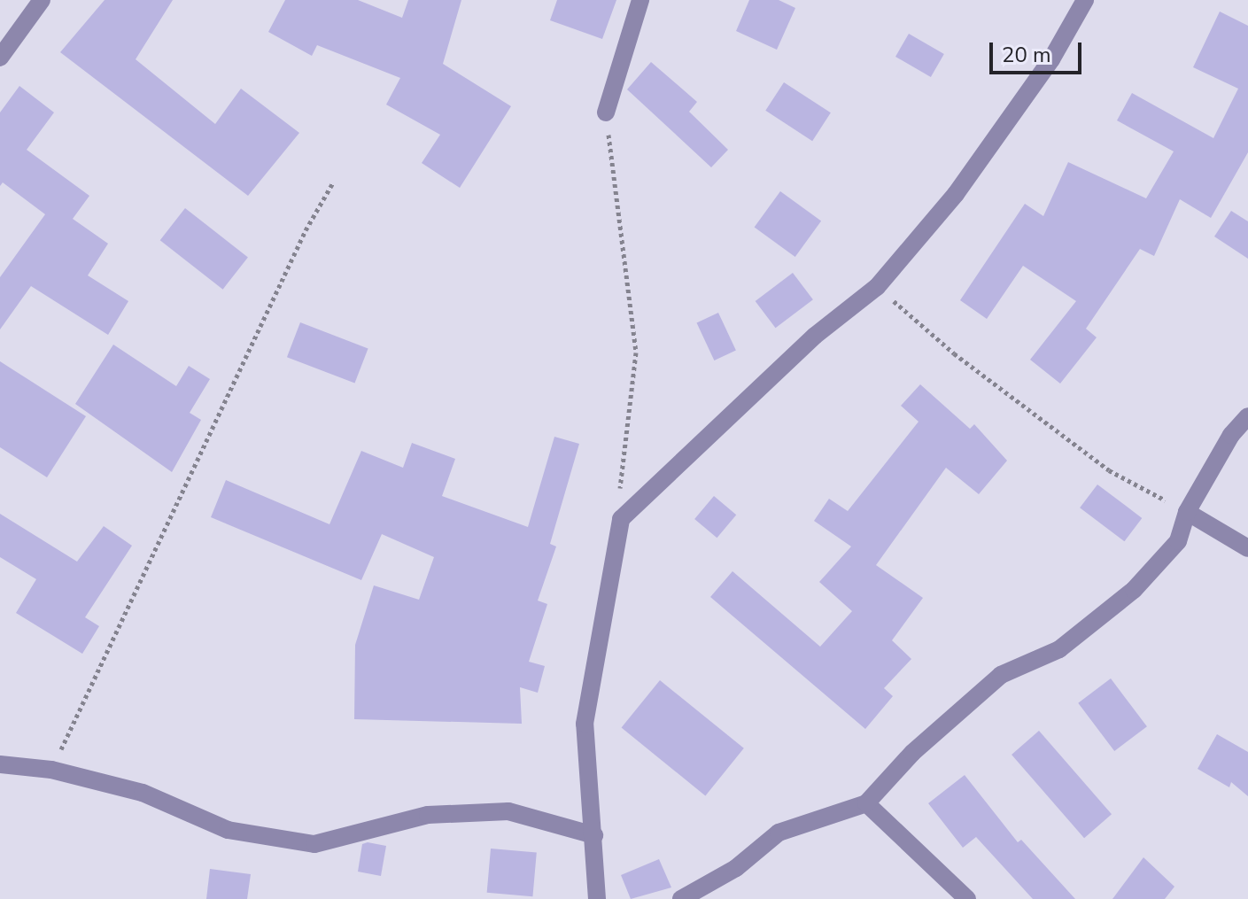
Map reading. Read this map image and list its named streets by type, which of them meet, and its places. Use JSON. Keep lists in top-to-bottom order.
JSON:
{
  "scale_bar": "20 m"
}
